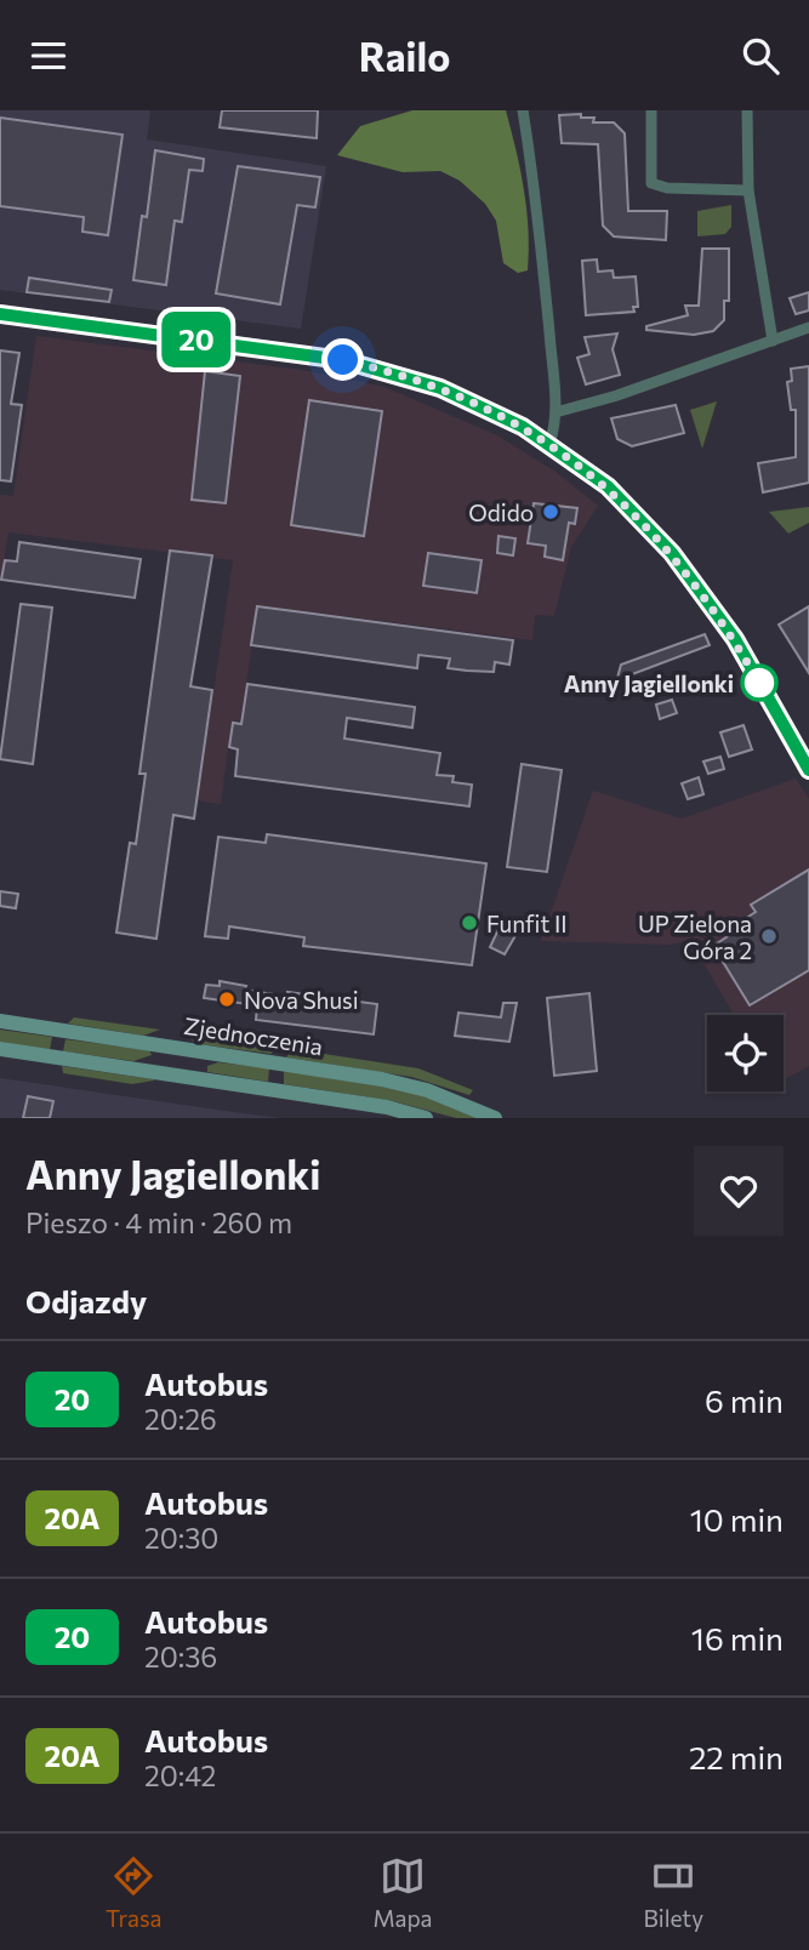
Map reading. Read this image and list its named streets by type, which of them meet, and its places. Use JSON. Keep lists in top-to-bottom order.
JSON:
{
  "streets": {
    "main road": ["Zjednoczenia"]
  },
  "places": [
    "Odido",
    "Anny Jagiellonki",
    "Funfit II",
    "UP Zielona Góra 2",
    "Nova Shusi"
  ],
  "lines": ["bus line 20"],
  "page": {
    "header": "Railo",
    "on_map": "20",
    "heading": [
      ["Anny Jagiellonki", "Pieszo · 4 min · 260 m"],
      "Odjazdy"
    ],
    "list": [
      {
        "mark": "20",
        "name": "Autobus",
        "note": "20:26",
        "value": "6 min"
      },
      {
        "mark": "20A",
        "name": "Autobus",
        "note": "20:30",
        "value": "10 min"
      },
      {
        "mark": "20",
        "name": "Autobus",
        "note": "20:36",
        "value": "16 min"
      },
      {
        "mark": "20A",
        "name": "Autobus",
        "note": "20:42",
        "value": "22 min"
      }
    ],
    "tabs": ["Trasa", "Mapa", "Bilety"]
  }
}
